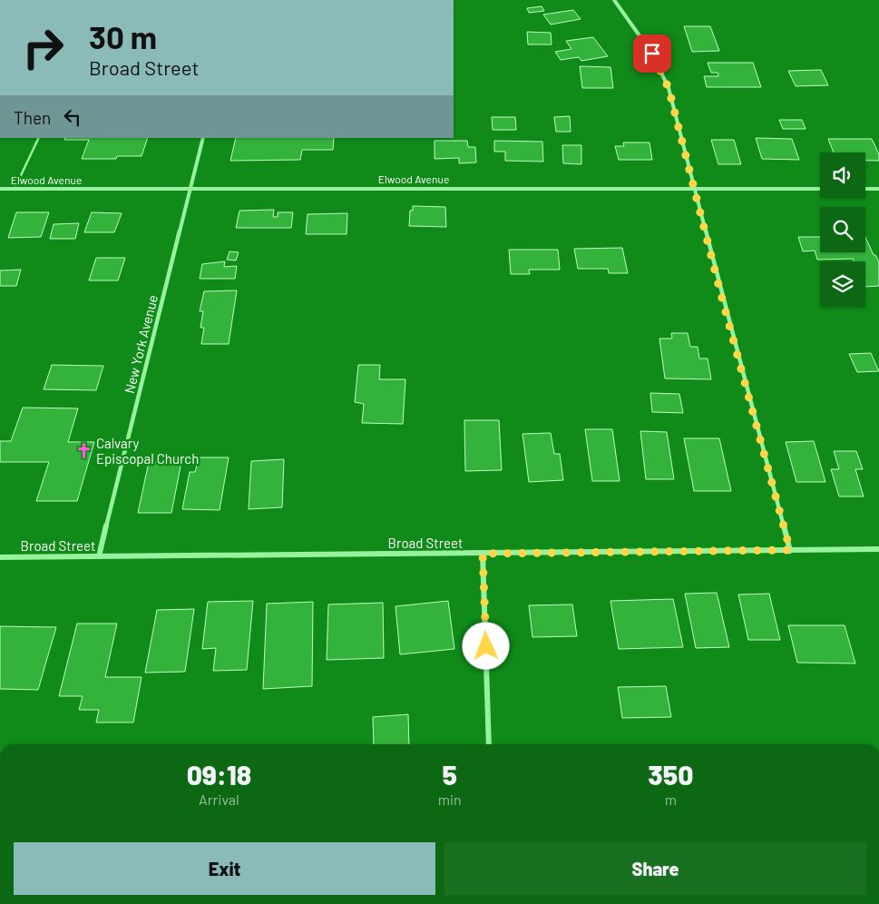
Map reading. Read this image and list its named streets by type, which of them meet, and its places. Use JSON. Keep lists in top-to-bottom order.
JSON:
{
  "streets": {
    "street": ["Elwood Avenue", "New York Avenue", "Broad Street"]
  },
  "crossings": [
    ["Elwood Avenue", "New York Avenue"],
    ["New York Avenue", "Broad Street"]
  ],
  "places": {
    "church": ["Calvary Episcopal Church"]
  },
  "page": {
    "turn": ["30 m", "Broad Street"],
    "then": "Then",
    "eta": [
      "09:18",
      "Arrival",
      "5",
      "min",
      "350",
      "m"
    ],
    "buttons": ["Exit", "Share"]
  }
}
